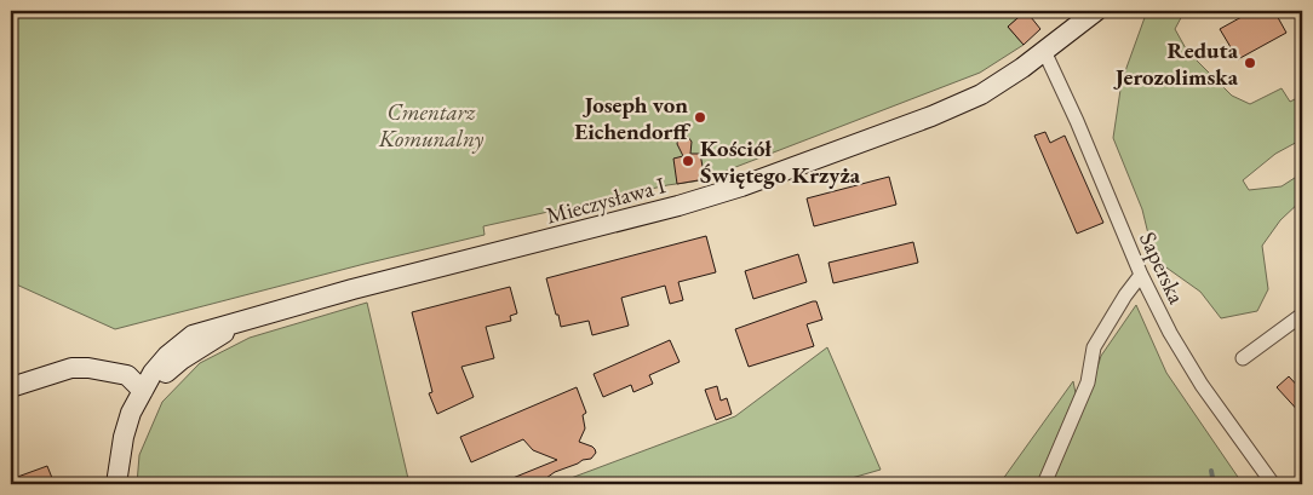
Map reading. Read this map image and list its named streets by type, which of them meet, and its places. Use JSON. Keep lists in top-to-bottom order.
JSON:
{
  "streets": {
    "main road": ["Mieczysława I"],
    "street": ["Saperska"]
  },
  "crossings": [
    ["Mieczysława I", "Saperska"]
  ],
  "parks": ["Cmentarz Komunalny"],
  "places": ["Reduta Jerozolimska", "Joseph von Eichendorff", "Kościół Świętego Krzyża"]
}
